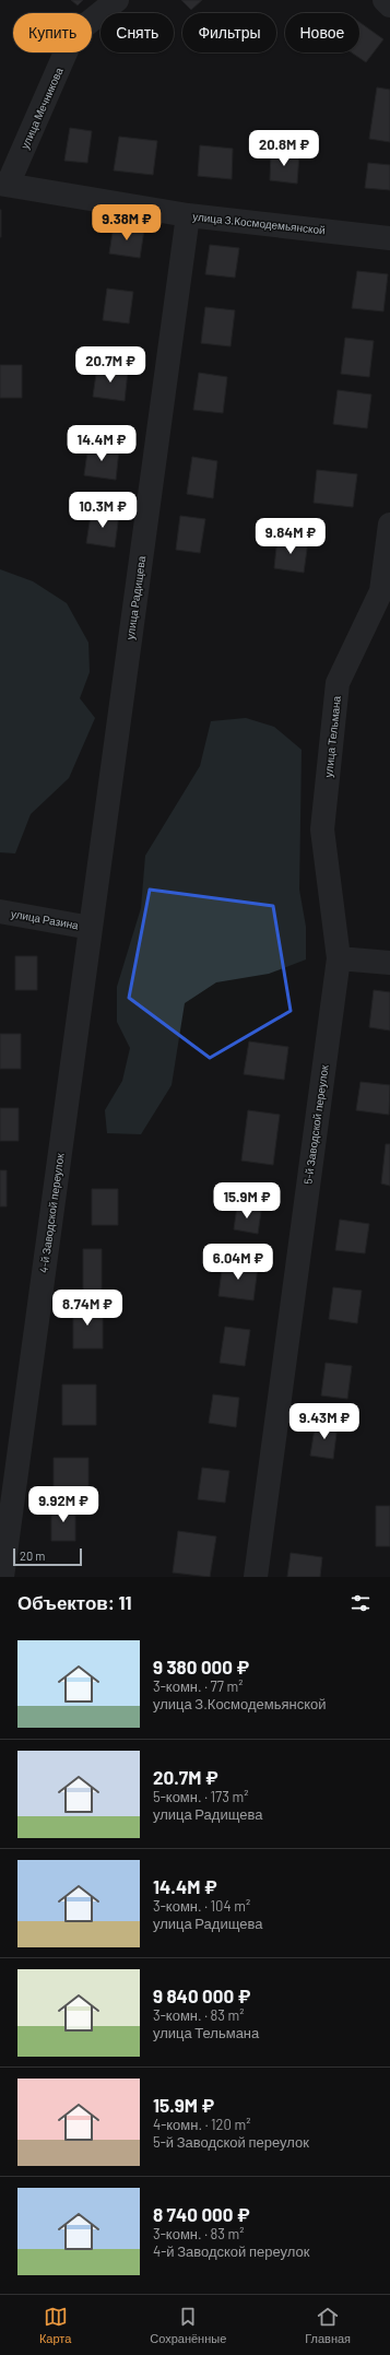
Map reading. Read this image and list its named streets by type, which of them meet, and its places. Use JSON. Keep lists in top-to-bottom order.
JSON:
{
  "streets": {
    "street": [
      "улица Мечникова",
      "улица З.Космодемьянской",
      "улица Радищева",
      "улица Тельмана",
      "улица Разина",
      "5-й Заводской переулок",
      "4-й Заводской переулок"
    ]
  },
  "crossings": [
    ["улица Мечникова", "улица З.Космодемьянской"],
    ["улица З.Космодемьянской", "улица Радищева"],
    ["улица Радищева", "улица Разина"],
    ["улица Радищева", "4-й Заводской переулок"],
    ["улица Тельмана", "5-й Заводской переулок"],
    ["улица Разина", "4-й Заводской переулок"]
  ],
  "scale_bar": "20 m",
  "page": {
    "chip": [
      "Купить",
      "Снять",
      "Фильтры",
      "Новое"
    ],
    "price": [
      "20.8M ₽",
      "9.38M ₽",
      "20.7M ₽",
      "14.4M ₽",
      "10.3M ₽",
      "9.84M ₽",
      "15.9M ₽",
      "6.04M ₽",
      "8.74M ₽",
      "9.43M ₽",
      "9.92M ₽"
    ],
    "scale": "20 m",
    "heading": "Объектов: 11",
    "list": [
      {
        "name": "9 380 000 ₽",
        "note": "3-комн. · 77 m² · улица З.Космодемьянской"
      },
      {
        "name": "20.7M ₽",
        "note": "5-комн. · 173 m² · улица Радищева"
      },
      {
        "name": "14.4M ₽",
        "note": "3-комн. · 104 m² · улица Радищева"
      },
      {
        "name": "9 840 000 ₽",
        "note": "3-комн. · 83 m² · улица Тельмана"
      },
      {
        "name": "15.9M ₽",
        "note": "4-комн. · 120 m² · 5-й Заводской переулок"
      },
      {
        "name": "8 740 000 ₽",
        "note": "3-комн. · 83 m² · 4-й Заводской переулок"
      }
    ],
    "tabs": ["Карта", "Сохранённые", "Главная"]
  }
}
